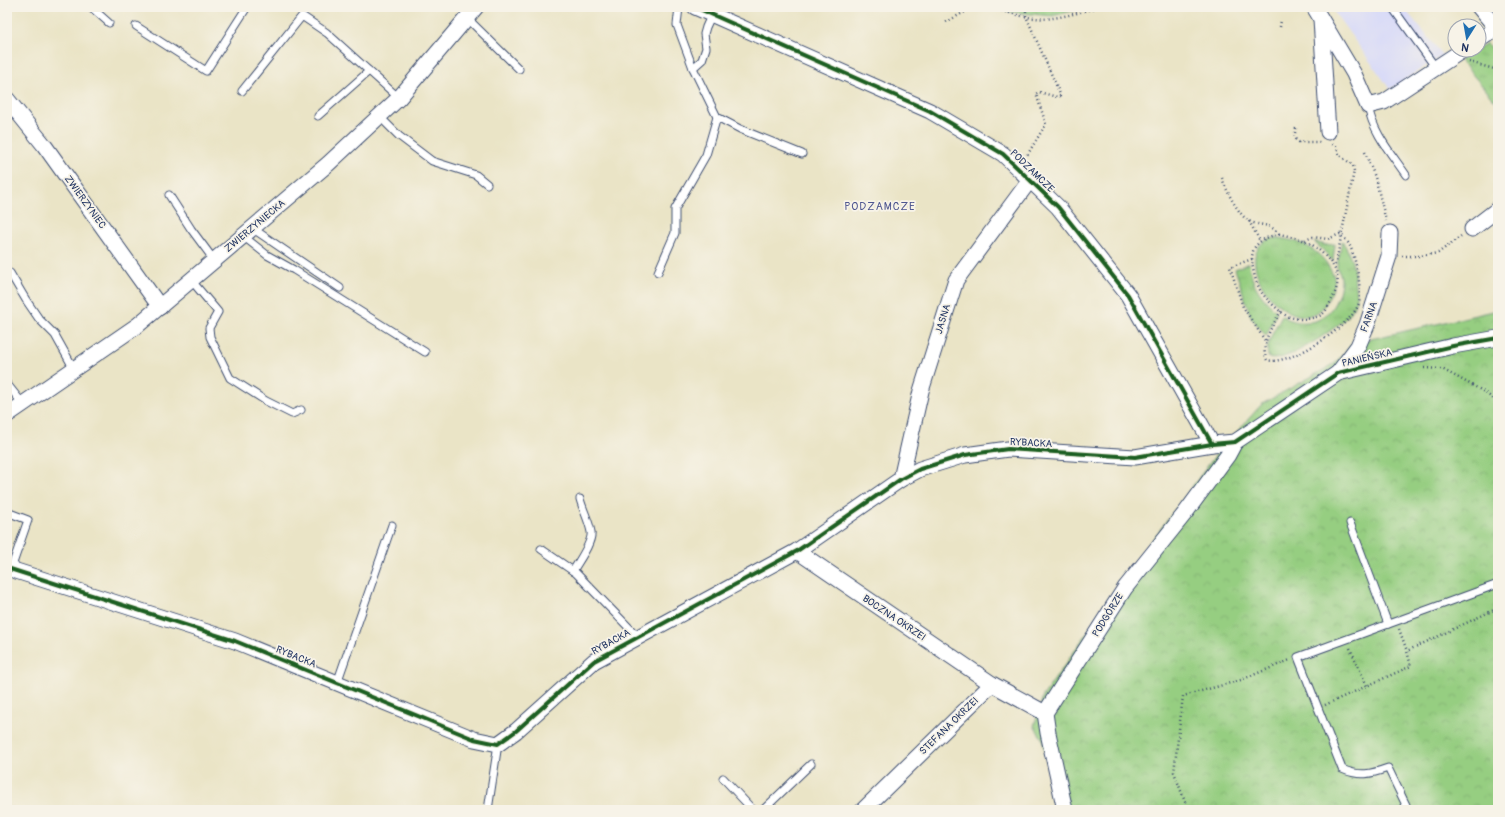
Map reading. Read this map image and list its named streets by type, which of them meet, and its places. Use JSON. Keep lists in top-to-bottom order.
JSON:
{
  "streets": {
    "street": [
      "PODZAMCZE",
      "ZWIERZYNIEC",
      "ZWIERZYNIECKA",
      "FARNA",
      "JASNA",
      "PANIEŃSKA",
      "RYBACKA",
      "PODGÓRZE",
      "BOCZNA OKRZEI",
      "STEFANA OKRZEI"
    ]
  },
  "crossings": [
    ["PODZAMCZE", "JASNA"],
    ["PODZAMCZE", "RYBACKA"],
    ["ZWIERZYNIEC", "ZWIERZYNIECKA"],
    ["FARNA", "PANIEŃSKA"],
    ["JASNA", "RYBACKA"],
    ["PANIEŃSKA", "RYBACKA"],
    ["PANIEŃSKA", "PODGÓRZE"],
    ["RYBACKA", "PODGÓRZE"],
    ["RYBACKA", "BOCZNA OKRZEI"],
    ["BOCZNA OKRZEI", "STEFANA OKRZEI"]
  ],
  "districts": ["PODZAMCZE"],
  "north": "bottom"
}
